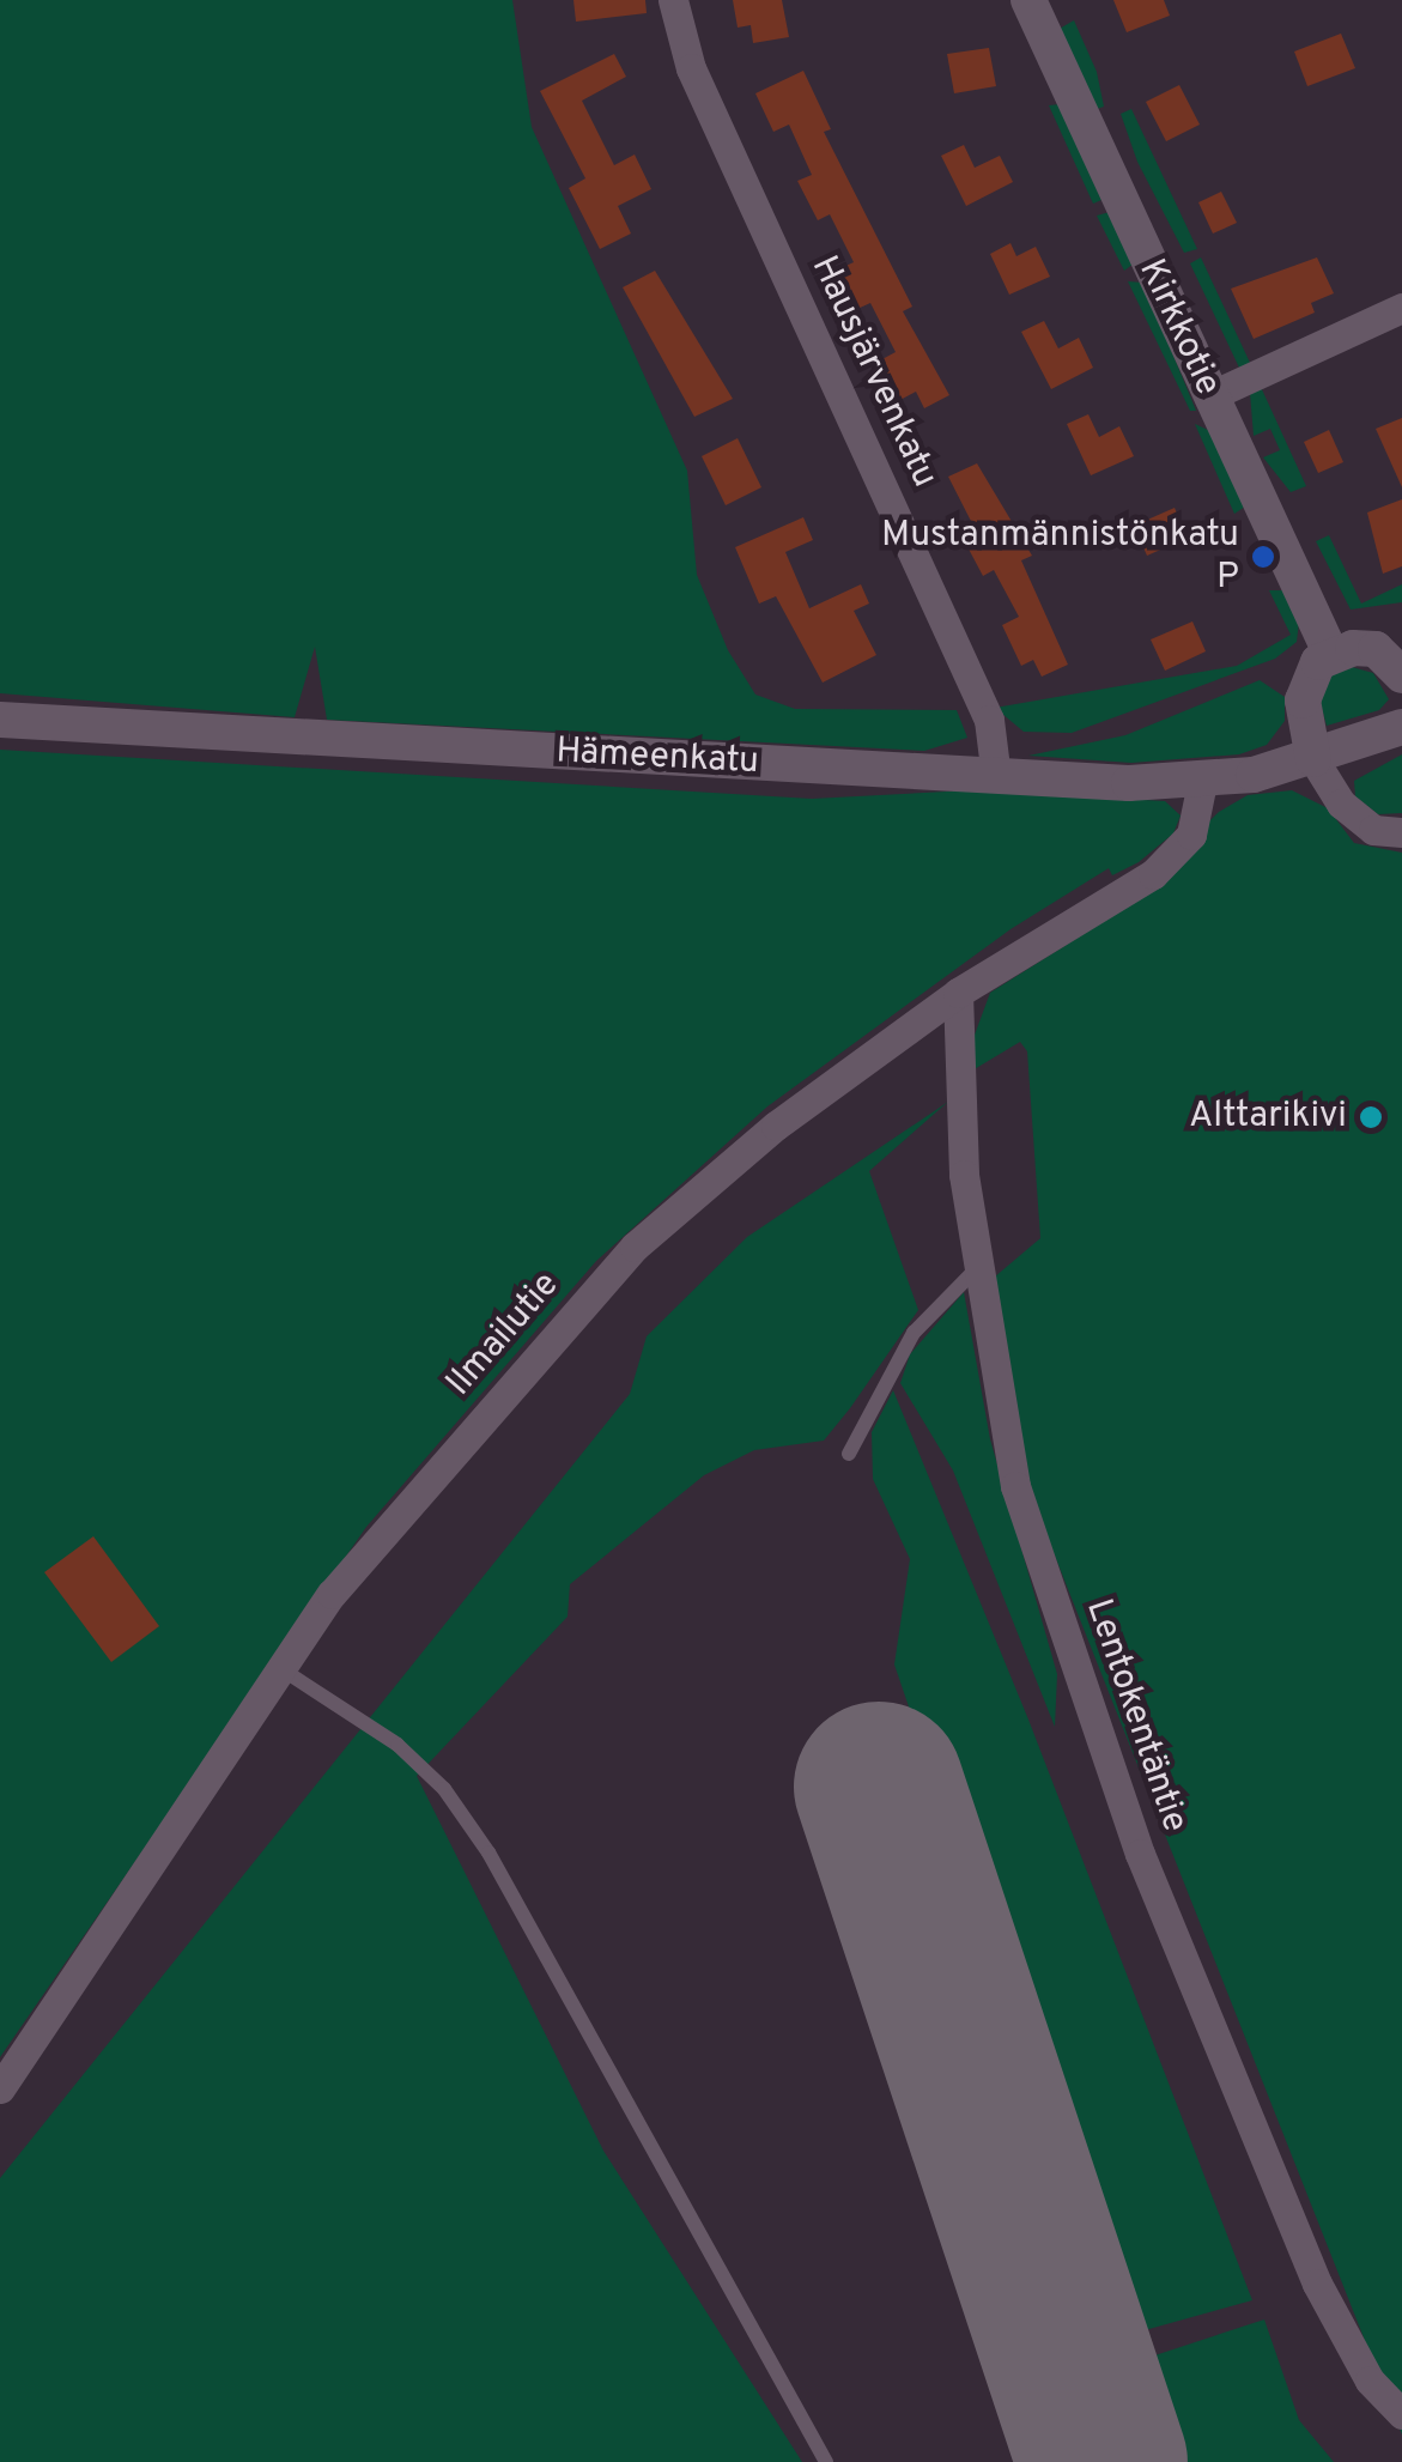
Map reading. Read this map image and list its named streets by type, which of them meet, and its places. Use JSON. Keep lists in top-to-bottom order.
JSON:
{
  "streets": {
    "main road": ["Kirkkotie", "Hämeenkatu"],
    "street": ["Hausjärvenkatu", "Ilmailutie", "Lentokentäntie"]
  },
  "crossings": [
    ["Hausjärvenkatu", "Hämeenkatu"],
    ["Hämeenkatu", "Ilmailutie"],
    ["Ilmailutie", "Lentokentäntie"]
  ],
  "places": ["Mustanmännistönkatu P", "Alttarikivi"]
}
